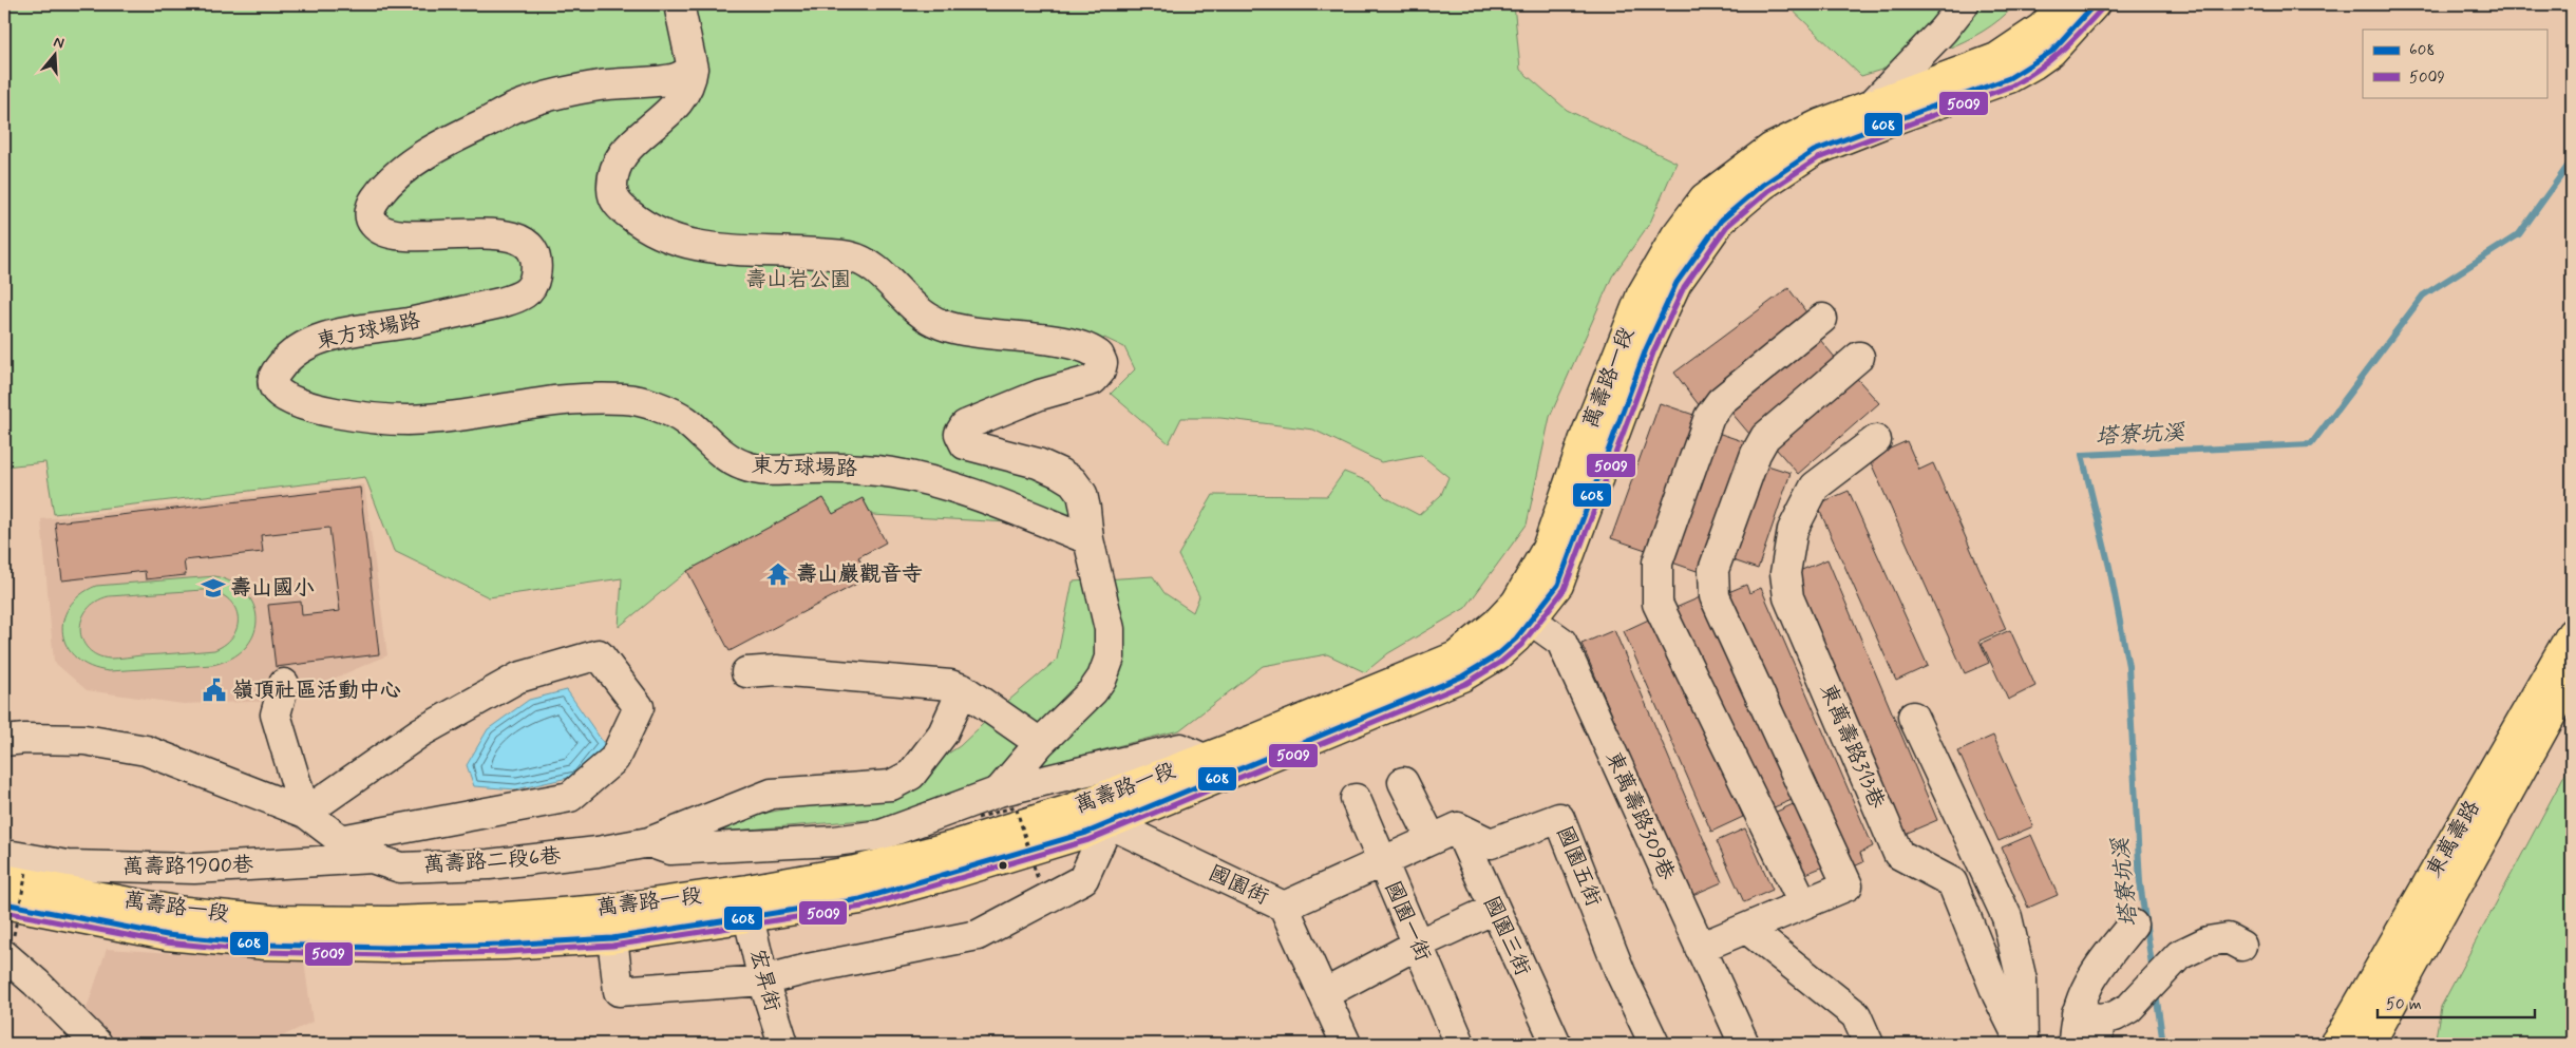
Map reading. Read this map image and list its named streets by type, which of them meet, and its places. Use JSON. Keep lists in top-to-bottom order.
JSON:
{
  "streets": {
    "main road": ["萬壽路一段", "東萬壽路"],
    "street": [
      "東方球場路",
      "東萬壽路313巷",
      "東萬壽路309巷",
      "萬壽路二段6巷",
      "萬壽路1900巷",
      "國園五街",
      "國園街",
      "國園一街",
      "國園三街",
      "宏昇街"
    ]
  },
  "crossings": [
    ["萬壽路一段", "東萬壽路309巷"],
    ["萬壽路一段", "萬壽路1900巷"],
    ["萬壽路一段", "國園街"],
    ["萬壽路一段", "宏昇街"],
    ["萬壽路二段6巷", "萬壽路1900巷"],
    ["國園五街", "國園三街"]
  ],
  "water": ["塔寮坑溪"],
  "parks": ["壽山岩公園"],
  "places": {
    "temple": ["壽山巖觀音寺"],
    "school or university": ["壽山國小"],
    "public building": ["嶺頂社區活動中心"]
  },
  "lines": ["transit line 608", "transit line 5009"],
  "legend": ["608", "5009"],
  "scale_bar": "50 m",
  "north": "top"
}
